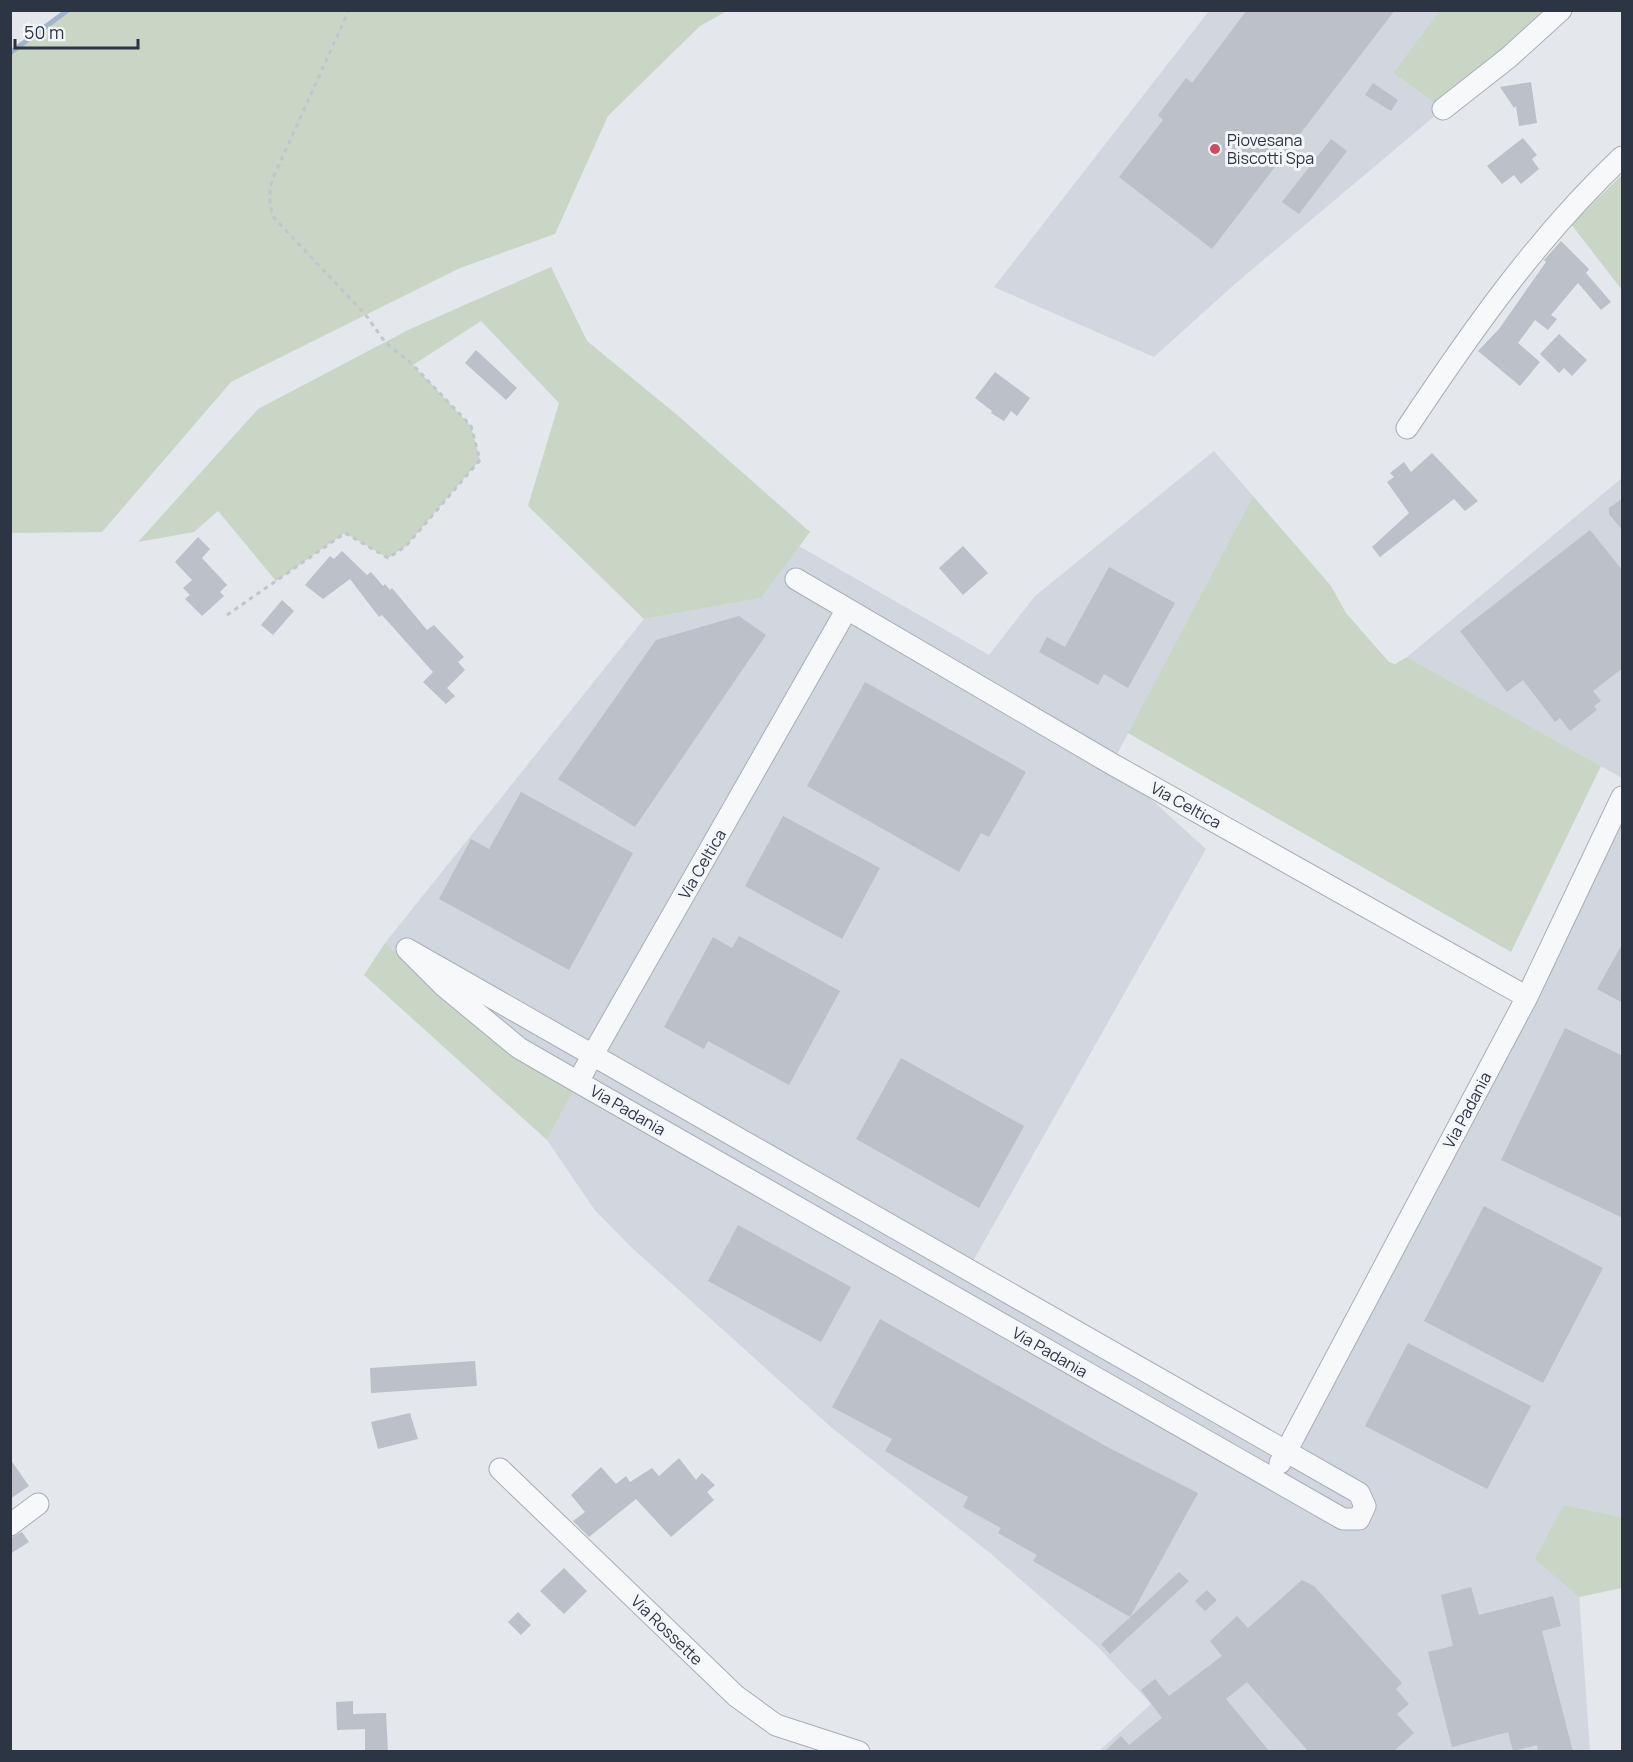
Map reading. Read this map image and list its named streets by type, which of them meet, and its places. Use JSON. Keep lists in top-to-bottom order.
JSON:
{
  "streets": {
    "street": ["Via Celtica", "Via Padania", "Via Rossette"]
  },
  "crossings": [
    ["Via Celtica", "Via Padania"]
  ],
  "places": ["Piovesana Biscotti Spa"],
  "scale_bar": "50 m"
}
